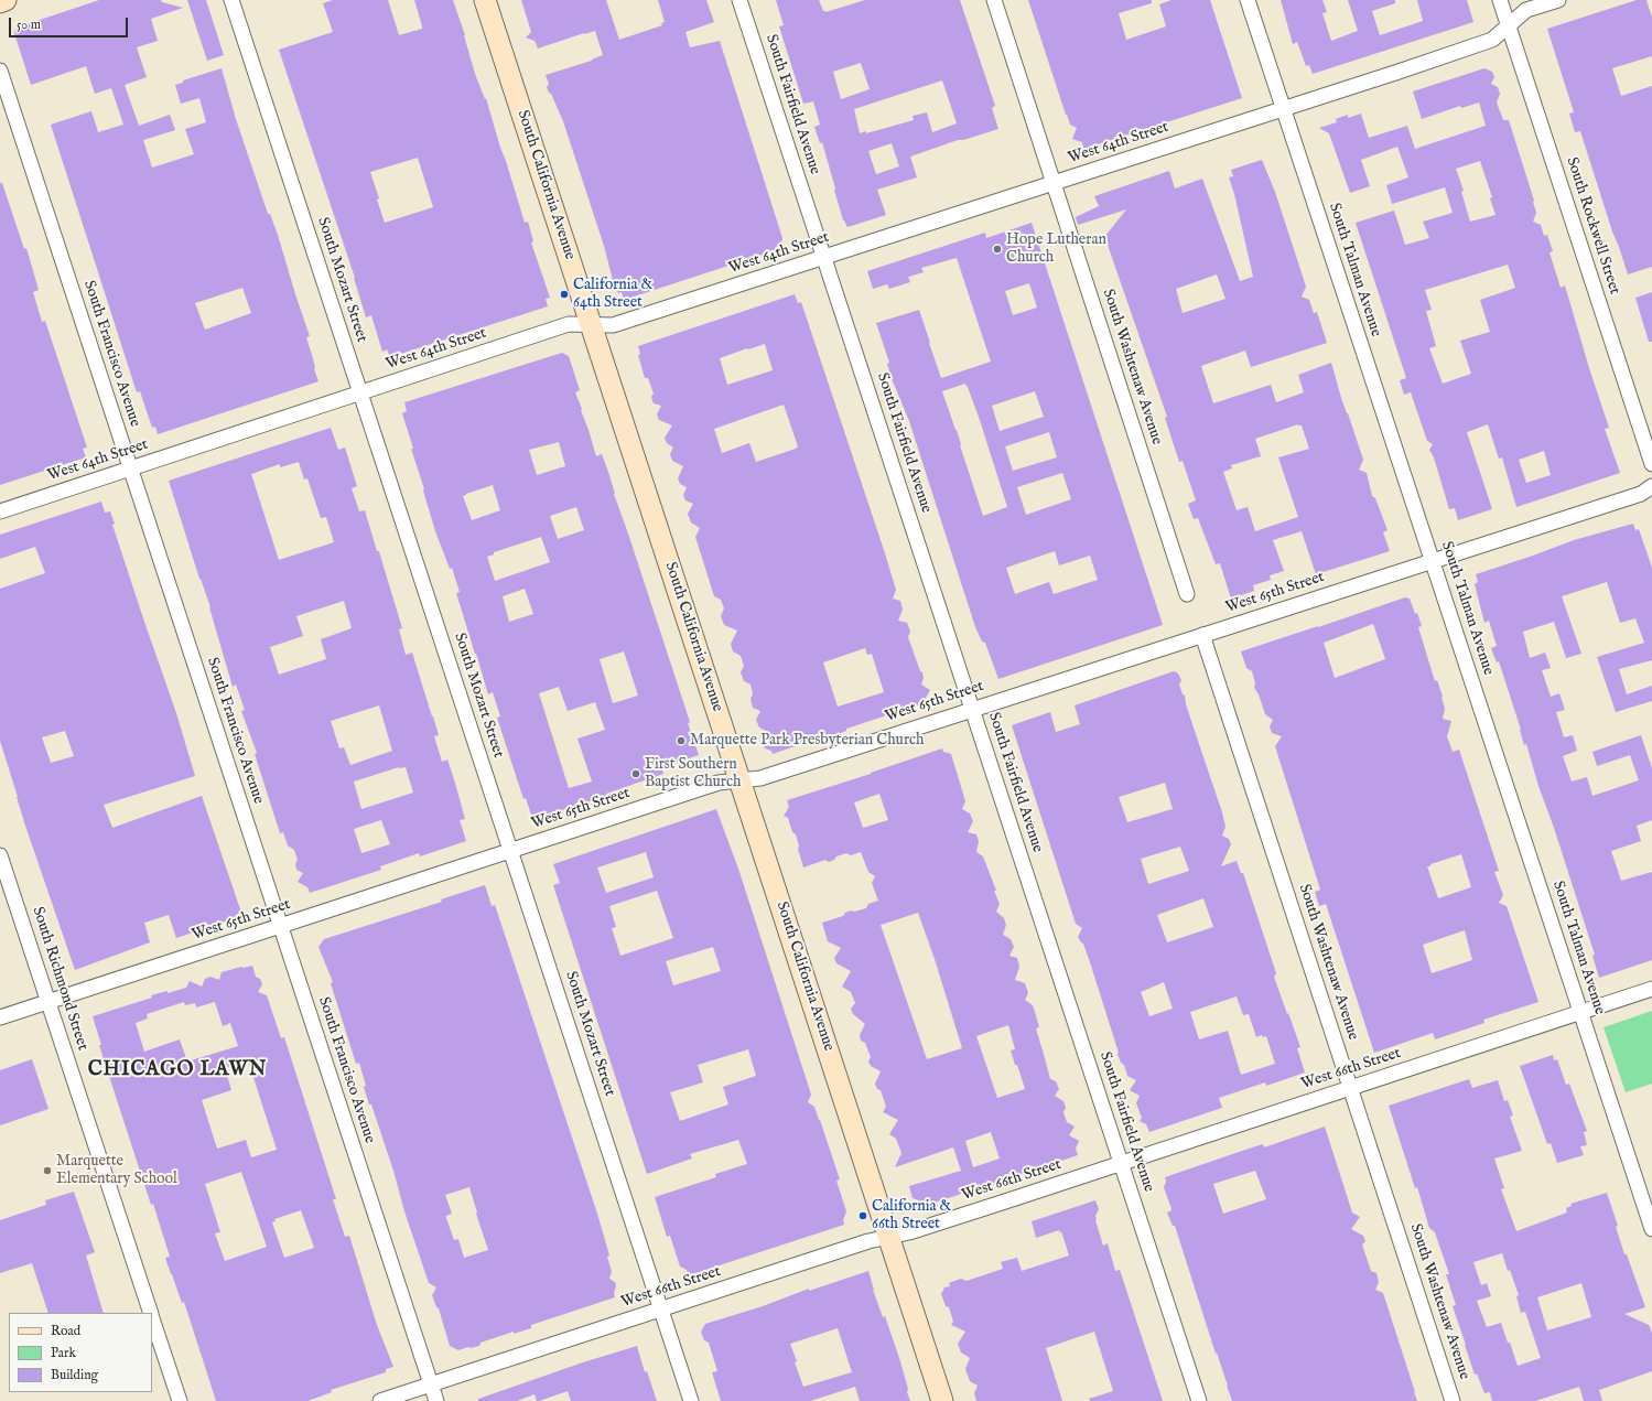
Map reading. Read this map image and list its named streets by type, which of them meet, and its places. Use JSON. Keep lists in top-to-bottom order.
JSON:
{
  "streets": {
    "street": [
      "South Fairfield Avenue",
      "West 64th Street",
      "South California Avenue",
      "South Rockwell Street",
      "South Talman Avenue",
      "South Mozart Street",
      "South Francisco Avenue",
      "South Washtenaw Avenue",
      "West 65th Street",
      "South Richmond Street",
      "West 66th Street"
    ]
  },
  "crossings": [
    ["South Fairfield Avenue", "West 64th Street"],
    ["South Fairfield Avenue", "West 65th Street"],
    ["South Fairfield Avenue", "West 66th Street"],
    ["West 64th Street", "South California Avenue"],
    ["West 64th Street", "South Rockwell Street"],
    ["West 64th Street", "South Talman Avenue"],
    ["West 64th Street", "South Mozart Street"],
    ["West 64th Street", "South Francisco Avenue"],
    ["West 64th Street", "South Washtenaw Avenue"],
    ["South California Avenue", "West 65th Street"],
    ["South California Avenue", "West 66th Street"],
    ["South Talman Avenue", "West 65th Street"],
    ["South Talman Avenue", "West 66th Street"],
    ["South Mozart Street", "West 65th Street"],
    ["South Mozart Street", "West 66th Street"],
    ["South Francisco Avenue", "West 65th Street"],
    ["South Francisco Avenue", "West 66th Street"],
    ["South Washtenaw Avenue", "West 65th Street"],
    ["South Washtenaw Avenue", "West 66th Street"],
    ["West 65th Street", "South Richmond Street"]
  ],
  "districts": ["CHICAGO LAWN"],
  "places": [
    "Hope Lutheran Church",
    "California & 64th Street",
    "Marquette Park Presbyterian Church",
    "First Southern Baptist Church",
    "Marquette Elementary School",
    "California & 66th Street"
  ],
  "legend": ["Road", "Park", "Building"],
  "scale_bar": "50 m"
}
